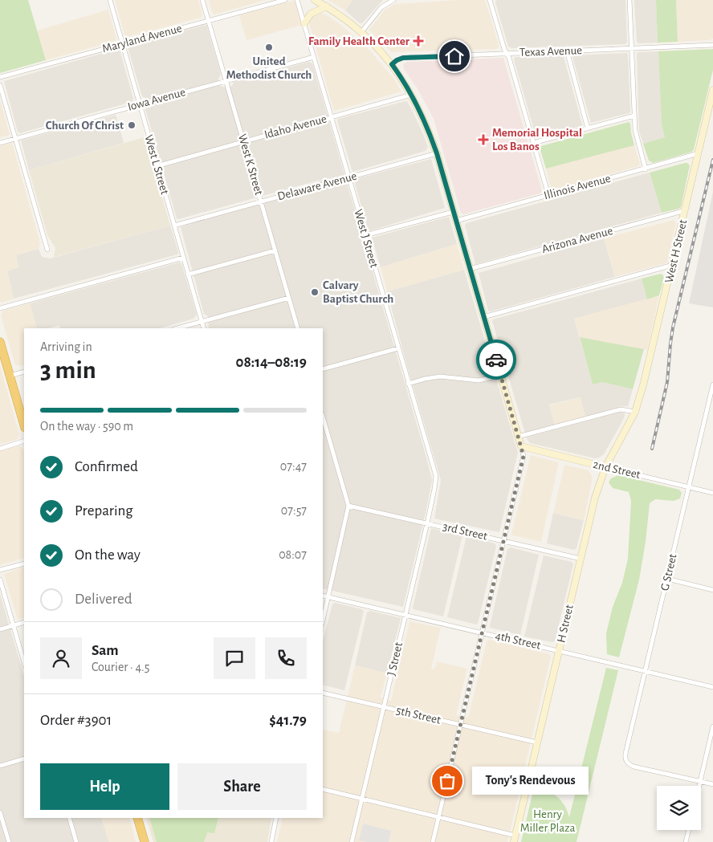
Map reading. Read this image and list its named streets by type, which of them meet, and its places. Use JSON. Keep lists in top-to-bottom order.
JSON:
{
  "streets": {
    "street": [
      "Maryland Avenue",
      "Texas Avenue",
      "Iowa Avenue",
      "Idaho Avenue",
      "West L Street",
      "West K Street",
      "Delaware Avenue",
      "Illinois Avenue",
      "West J Street",
      "Arizona Avenue",
      "West H Street",
      "2nd Street",
      "3rd Street",
      "G Street",
      "H Street",
      "4th Street",
      "J Street",
      "5th Street"
    ]
  },
  "crossings": [
    ["Maryland Avenue", "West L Street"],
    ["Maryland Avenue", "West K Street"],
    ["Iowa Avenue", "West L Street"],
    ["Iowa Avenue", "West K Street"],
    ["Iowa Avenue", "West J Street"],
    ["Idaho Avenue", "West L Street"],
    ["Idaho Avenue", "West K Street"],
    ["Idaho Avenue", "West J Street"],
    ["West L Street", "Delaware Avenue"],
    ["West K Street", "Delaware Avenue"],
    ["Delaware Avenue", "West J Street"],
    ["Illinois Avenue", "West H Street"],
    ["West J Street", "J Street"],
    ["Arizona Avenue", "West H Street"],
    ["West H Street", "H Street"],
    ["2nd Street", "G Street"],
    ["2nd Street", "H Street"],
    ["3rd Street", "H Street"],
    ["3rd Street", "J Street"],
    ["G Street", "4th Street"],
    ["H Street", "4th Street"],
    ["H Street", "5th Street"],
    ["4th Street", "J Street"],
    ["J Street", "5th Street"]
  ],
  "parks": ["Henry Miller Plaza"],
  "places": {
    "health": ["Family Health Center", "Memorial Hospital Los Banos"],
    "other": [
      "United Methodist Church",
      "Church Of Christ",
      "Calvary Baptist Church",
      "Tony's Rendevous"
    ]
  },
  "page": {
    "heading": ["3 min", "Arriving in", "08:14–08:19"],
    "panel": [
      "Sam",
      "Courier · 4.5",
      "Order #3901",
      "$41.79"
    ],
    "bar": "On the way · 590 m",
    "list": [
      ["Confirmed", "07:47"],
      ["Preparing", "07:57"],
      ["On the way", "08:07"],
      "Delivered"
    ],
    "buttons": ["Help", "Share"],
    "bubble": "Tony's Rendevous"
  }
}
